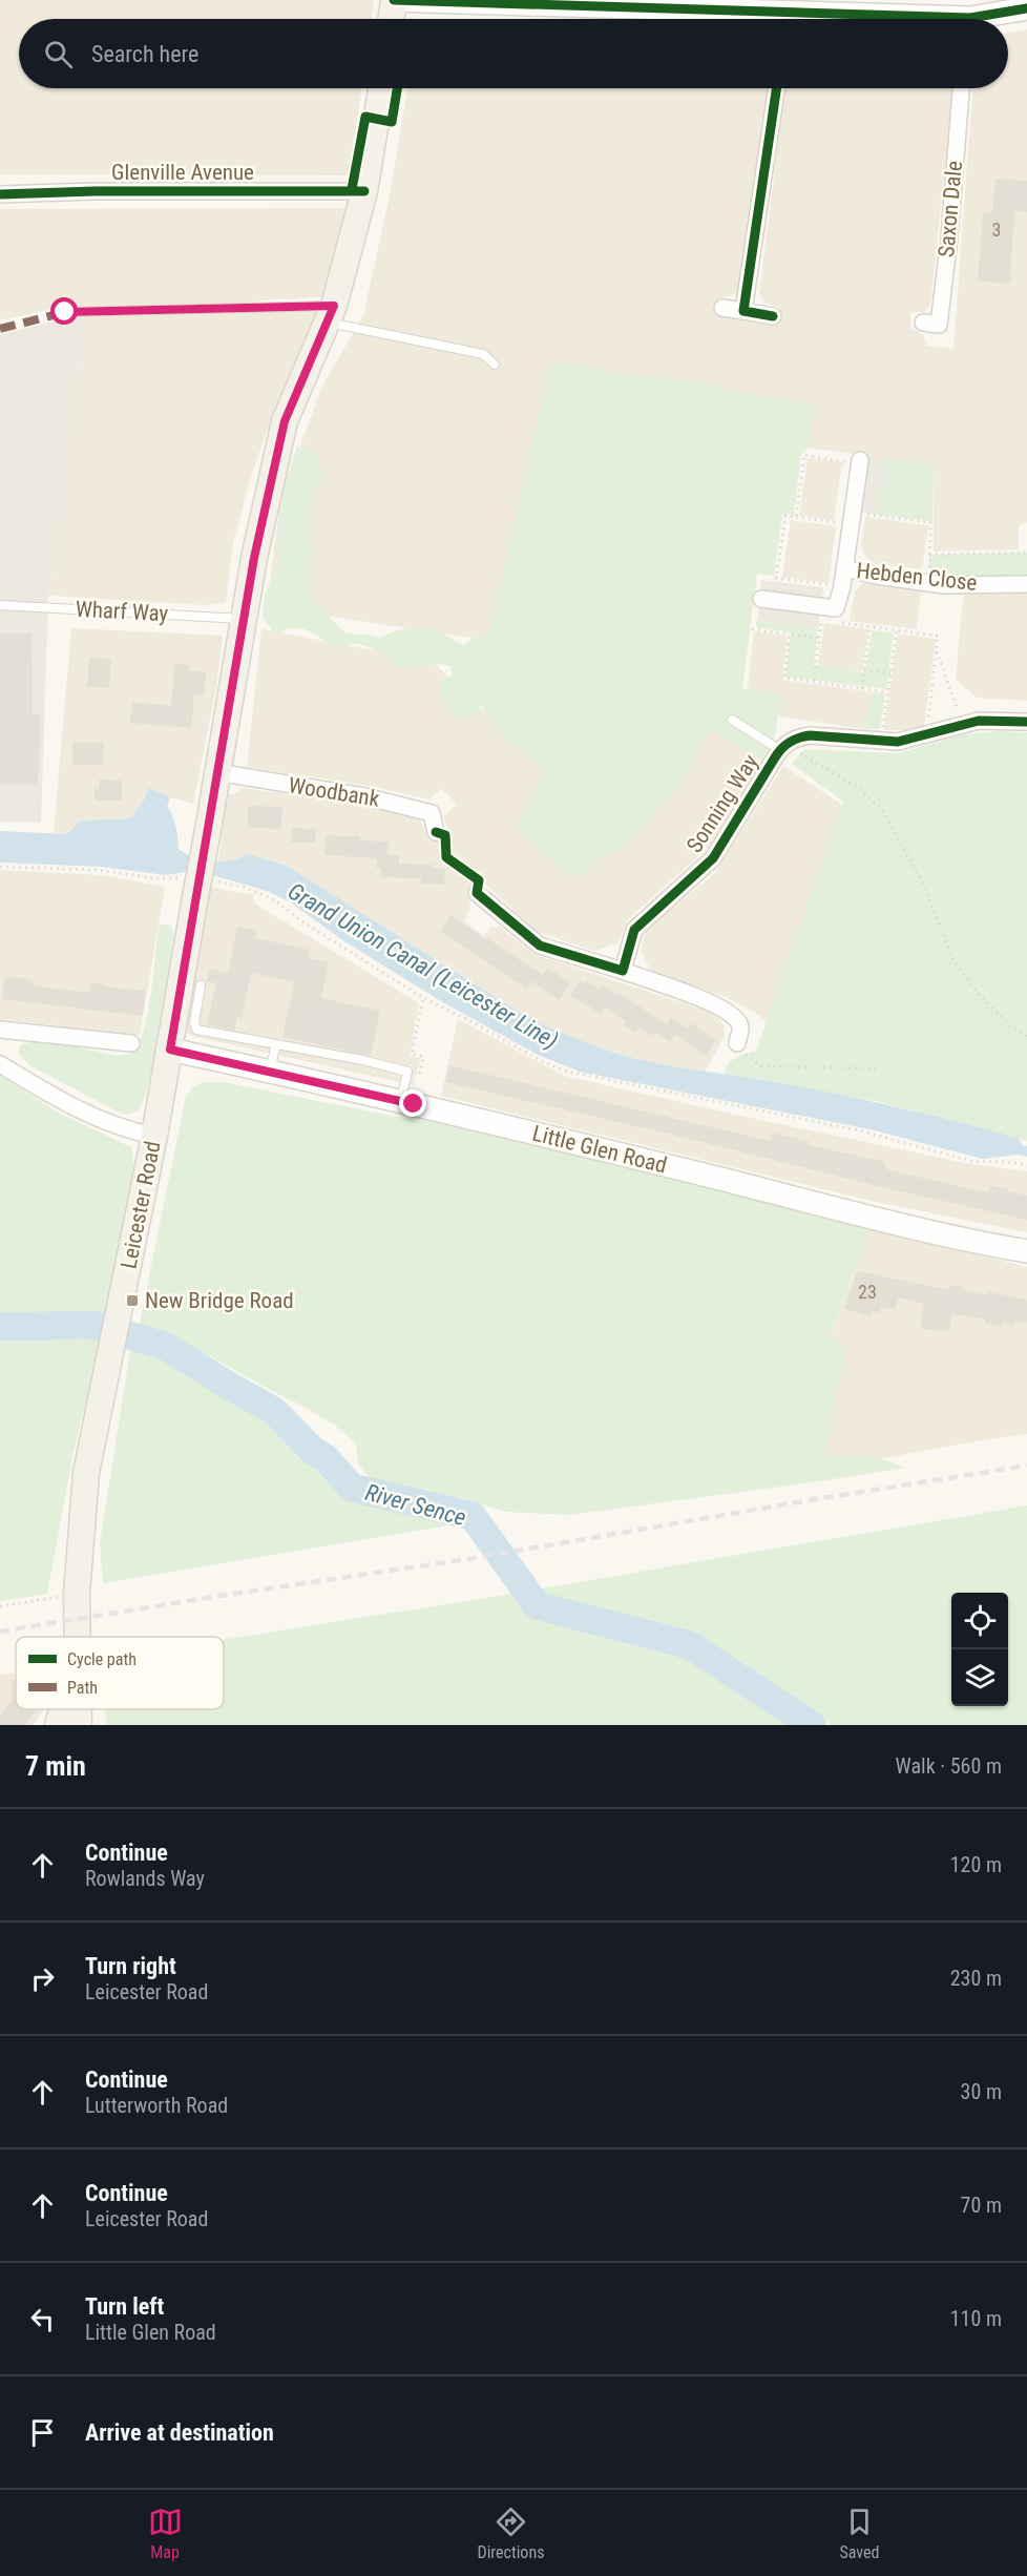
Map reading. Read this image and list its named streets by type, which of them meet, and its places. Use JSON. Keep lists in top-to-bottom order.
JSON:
{
  "streets": {
    "main road": ["Little Glen Road", "Leicester Road"],
    "street": [
      "Glenville Avenue",
      "Saxon Dale",
      "Hebden Close",
      "Woodbank",
      "Sonning Way"
    ],
    "lane": ["Wharf Way"]
  },
  "crossings": [
    ["Woodbank", "Leicester Road"],
    ["Little Glen Road", "Leicester Road"]
  ],
  "water": ["Grand Union Canal (Leicester Line)", "River Sence"],
  "places": {
    "transit": ["New Bridge Road"]
  },
  "house_numbers": ["3", "23"],
  "legend": ["Cycle path", "Path"],
  "page": {
    "search": "Search here",
    "heading": ["7 min", "Walk · 560 m"],
    "list": [
      ["Continue", "Rowlands Way", "120 m"],
      ["Turn right", "Leicester Road", "230 m"],
      ["Continue", "Lutterworth Road", "30 m"],
      ["Continue", "Leicester Road", "70 m"],
      ["Turn left", "Little Glen Road", "110 m"],
      "Arrive at destination"
    ],
    "nav": ["Map", "Directions", "Saved"]
  }
}
